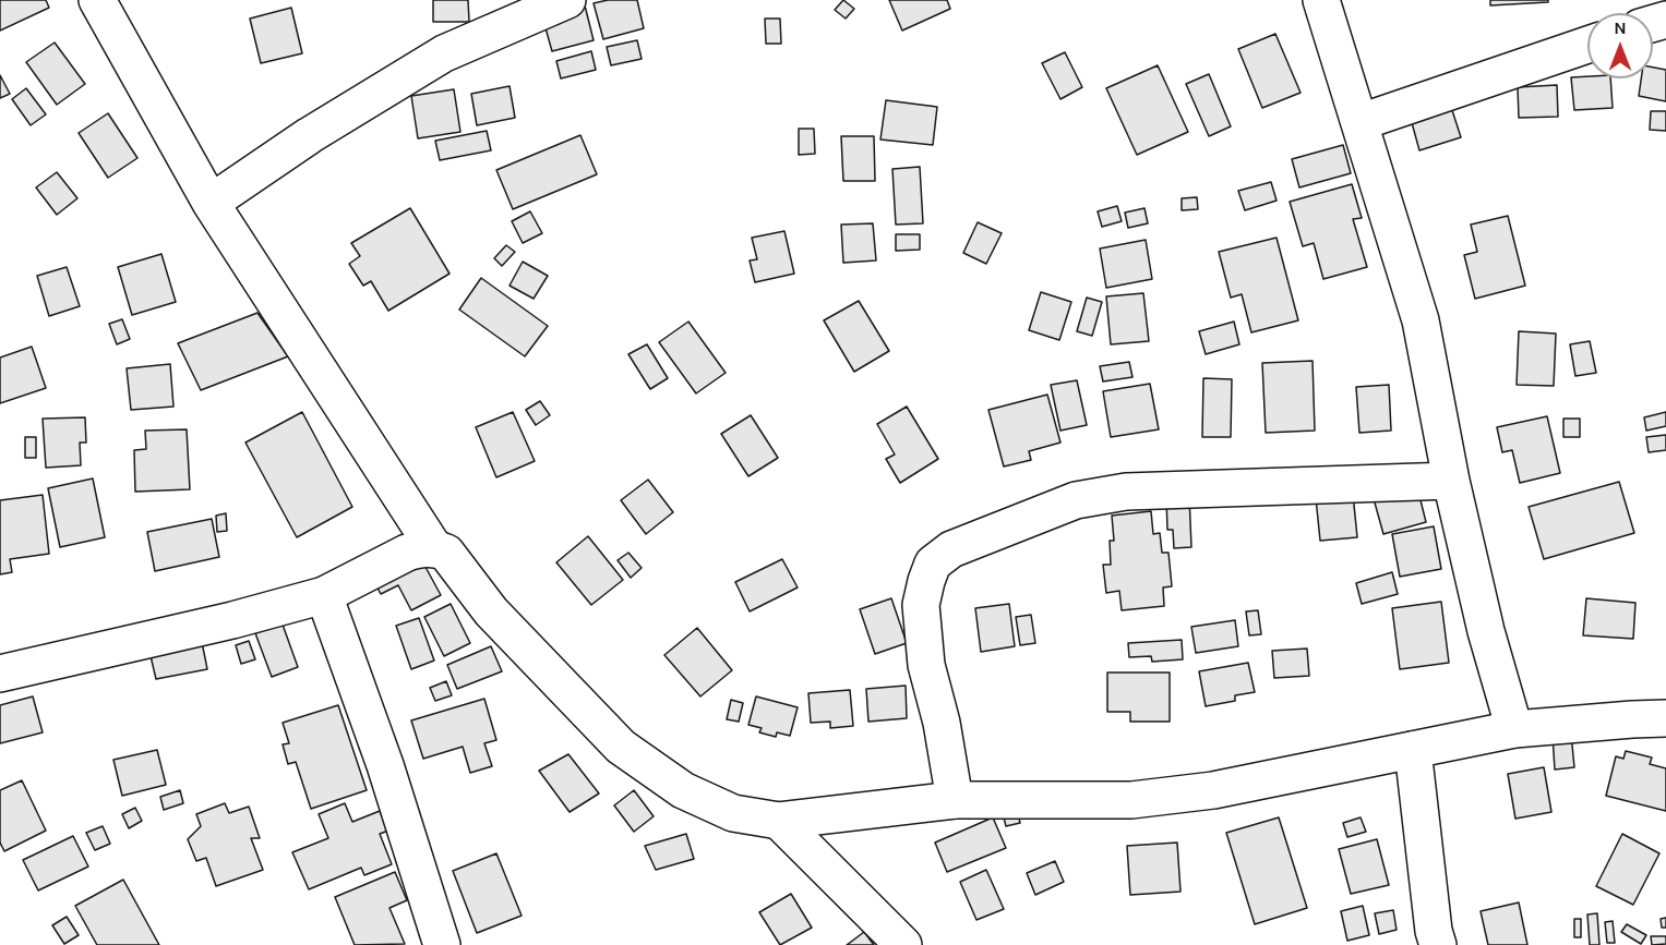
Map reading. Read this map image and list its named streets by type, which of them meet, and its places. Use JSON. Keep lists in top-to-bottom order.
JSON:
{
  "north": "top"
}
